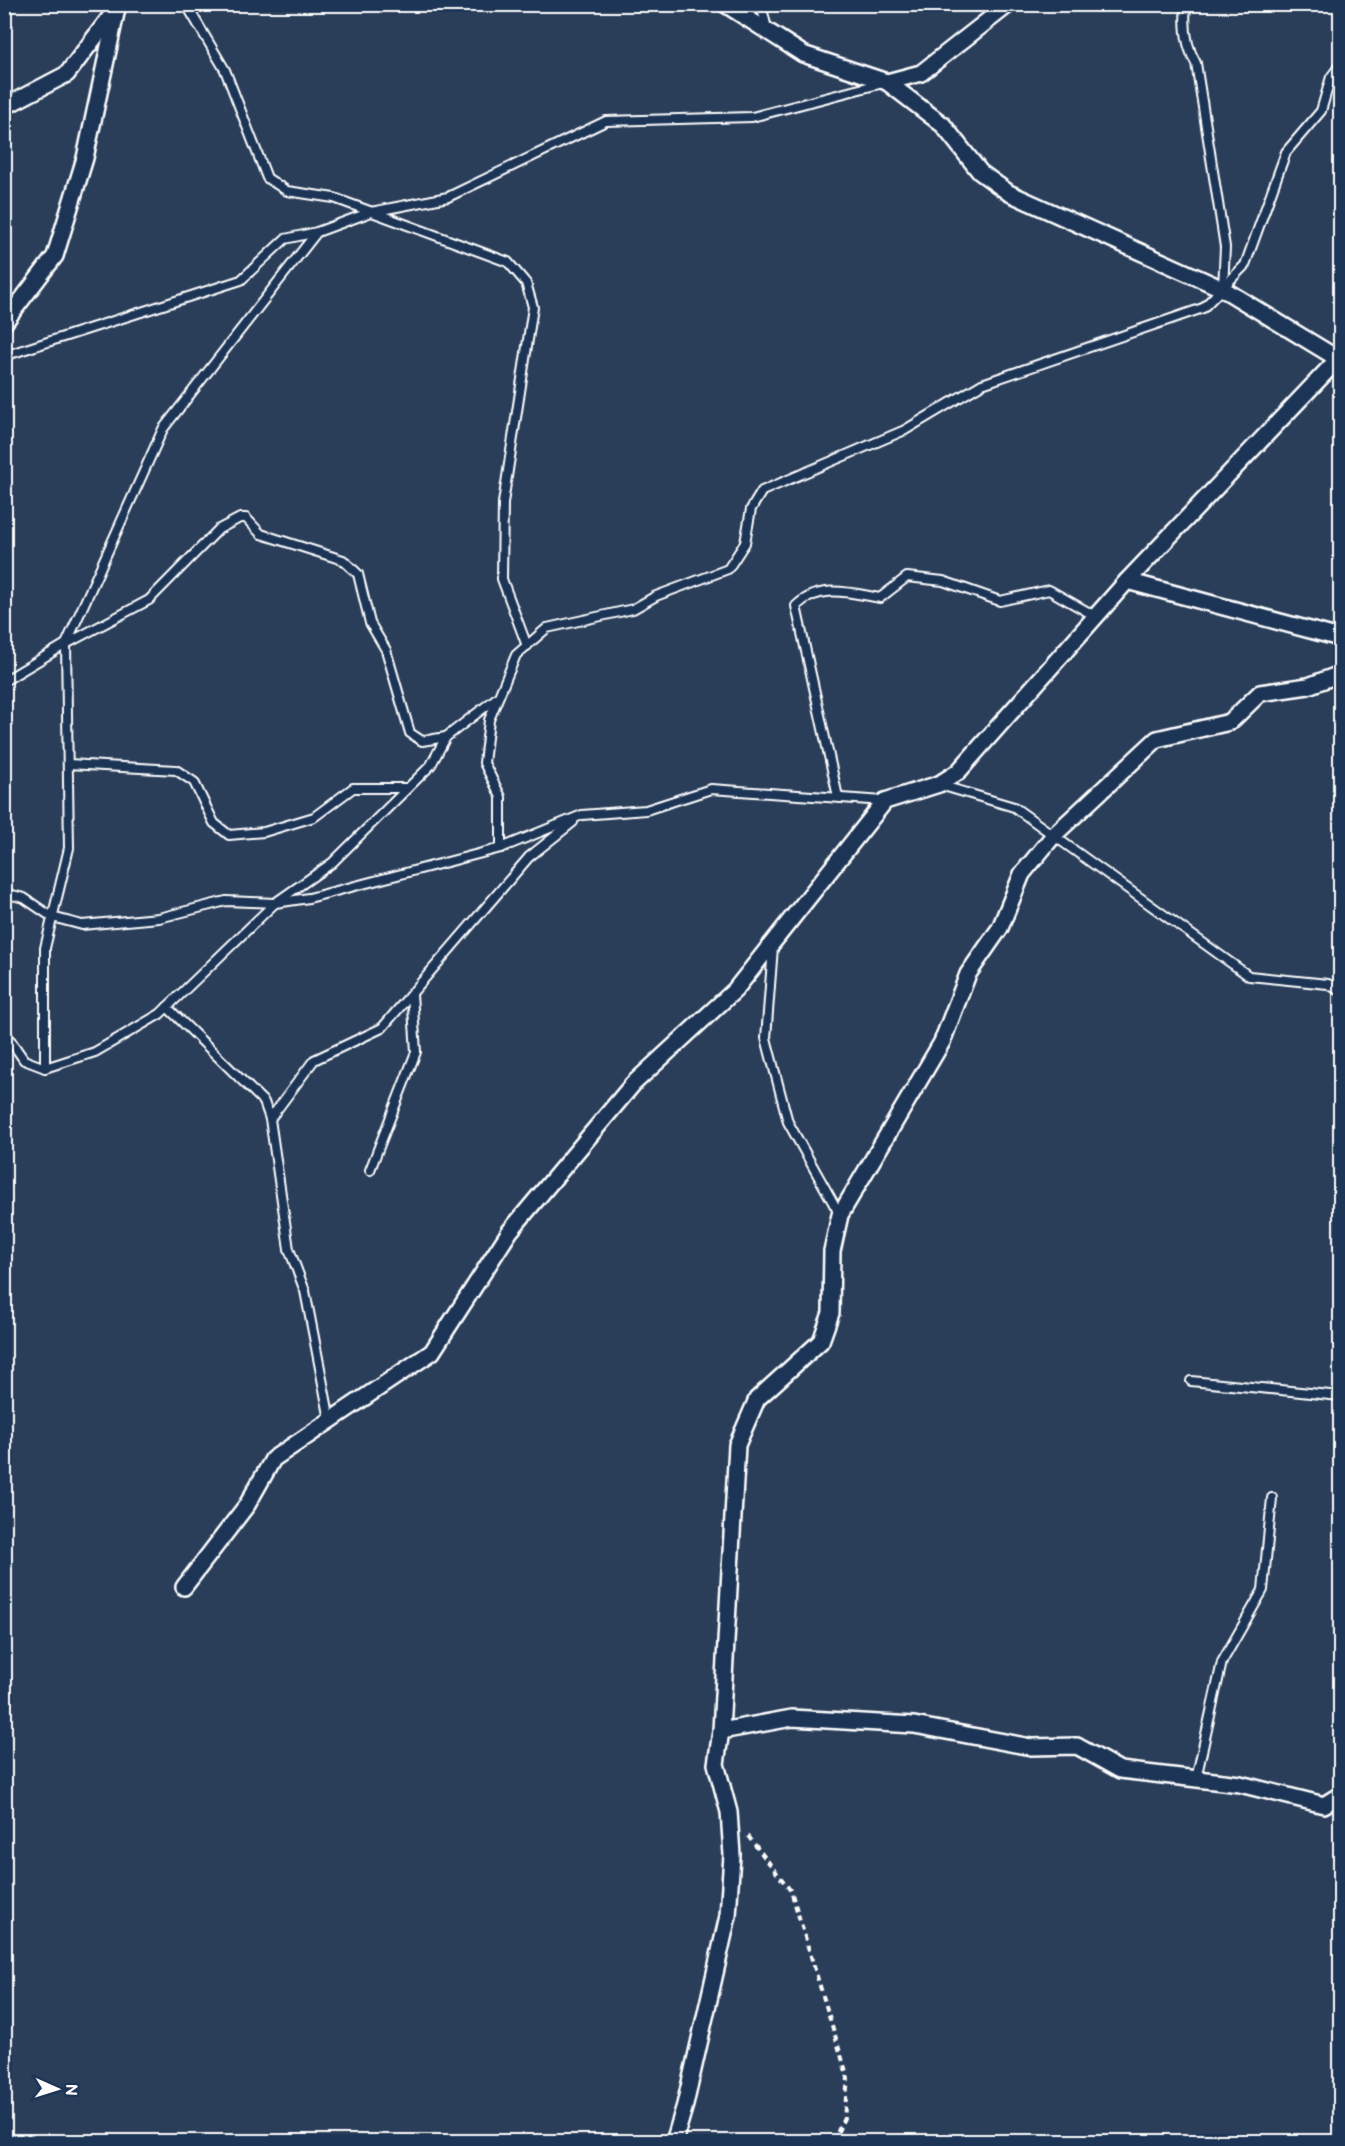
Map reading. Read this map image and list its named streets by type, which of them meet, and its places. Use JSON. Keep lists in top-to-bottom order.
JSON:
{
  "north": "right"
}
